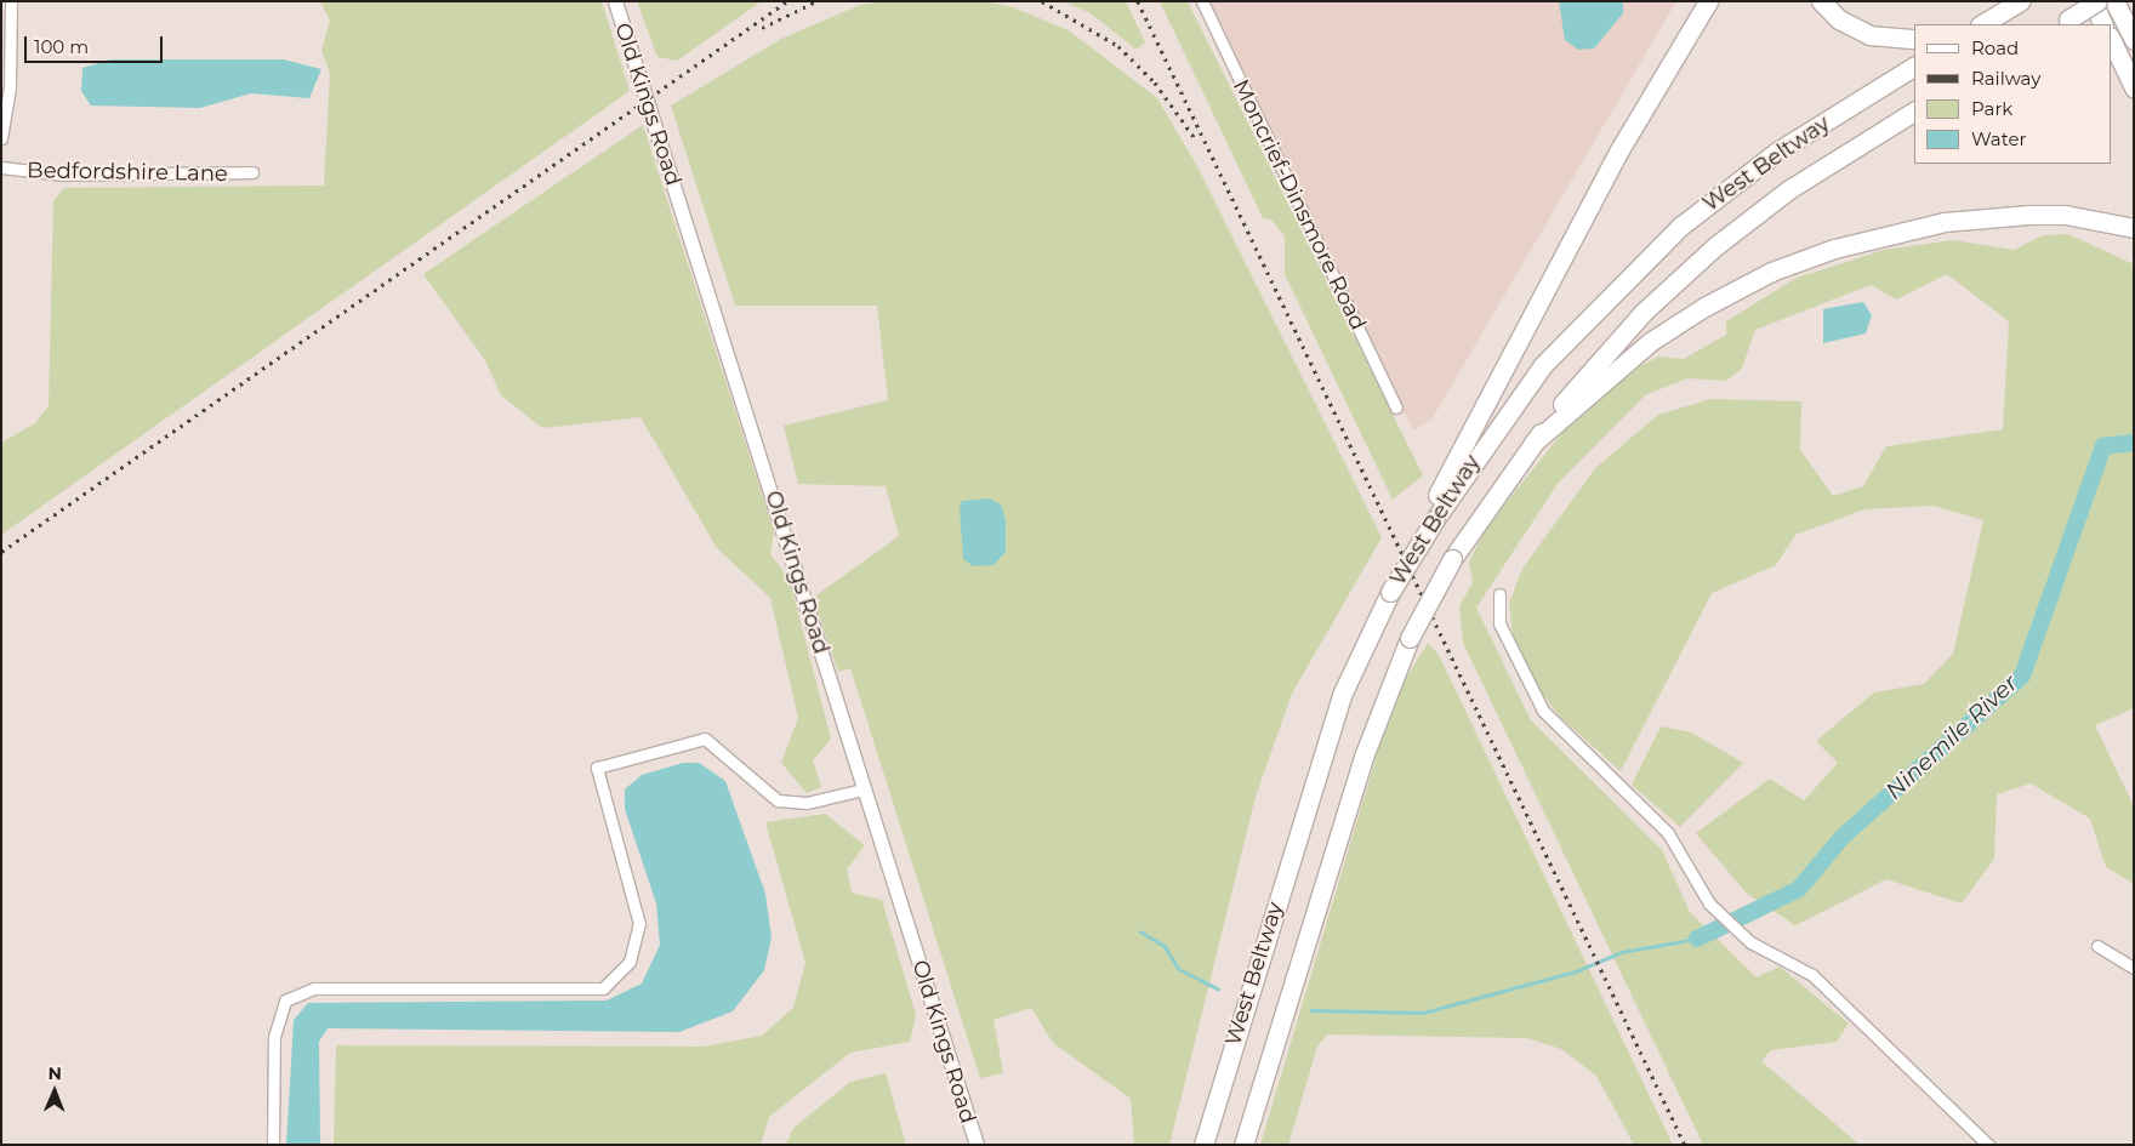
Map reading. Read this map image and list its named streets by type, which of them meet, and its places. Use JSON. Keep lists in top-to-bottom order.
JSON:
{
  "streets": {
    "highway": ["West Beltway"],
    "street": ["Old Kings Road", "Bedfordshire Lane", "Moncrief-Dinsmore Road"]
  },
  "water": ["Ninemile River"],
  "legend": [
    "Road",
    "Railway",
    "Park",
    "Water"
  ],
  "scale_bar": "100 m",
  "north": "top"
}
